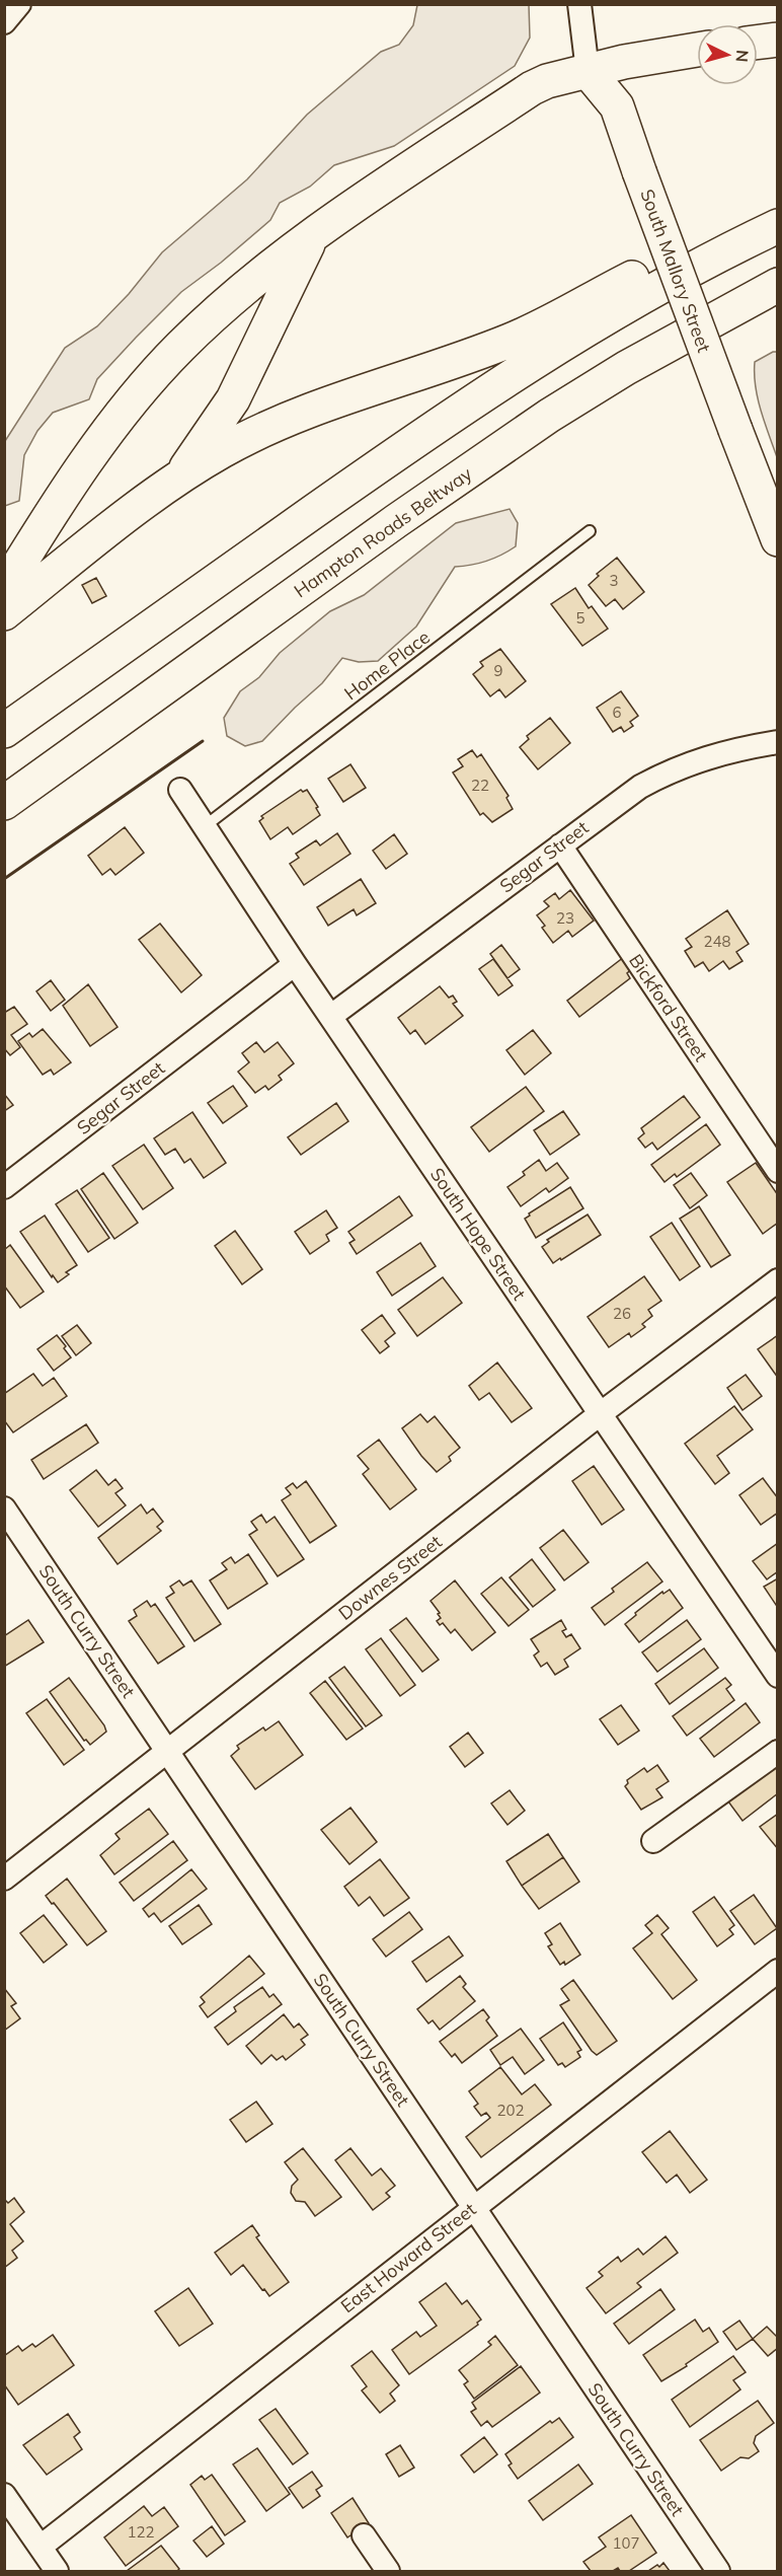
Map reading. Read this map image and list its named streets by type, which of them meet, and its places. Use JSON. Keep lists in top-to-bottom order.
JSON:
{
  "streets": {
    "main road": ["South Mallory Street", "Hampton Roads Beltway"],
    "street": [
      "Segar Street",
      "Bickford Street",
      "South Hope Street",
      "Downes Street",
      "South Curry Street",
      "East Howard Street"
    ],
    "lane": ["Home Place"]
  },
  "crossings": [
    ["Home Place", "South Hope Street"],
    ["Segar Street", "Bickford Street"],
    ["Segar Street", "South Hope Street"],
    ["South Hope Street", "Downes Street"],
    ["Downes Street", "South Curry Street"],
    ["South Curry Street", "East Howard Street"]
  ],
  "house_numbers": [
    "3",
    "5",
    "9",
    "6",
    "22",
    "23",
    "248",
    "26",
    "202",
    "122",
    "107"
  ],
  "north": "right"
}
